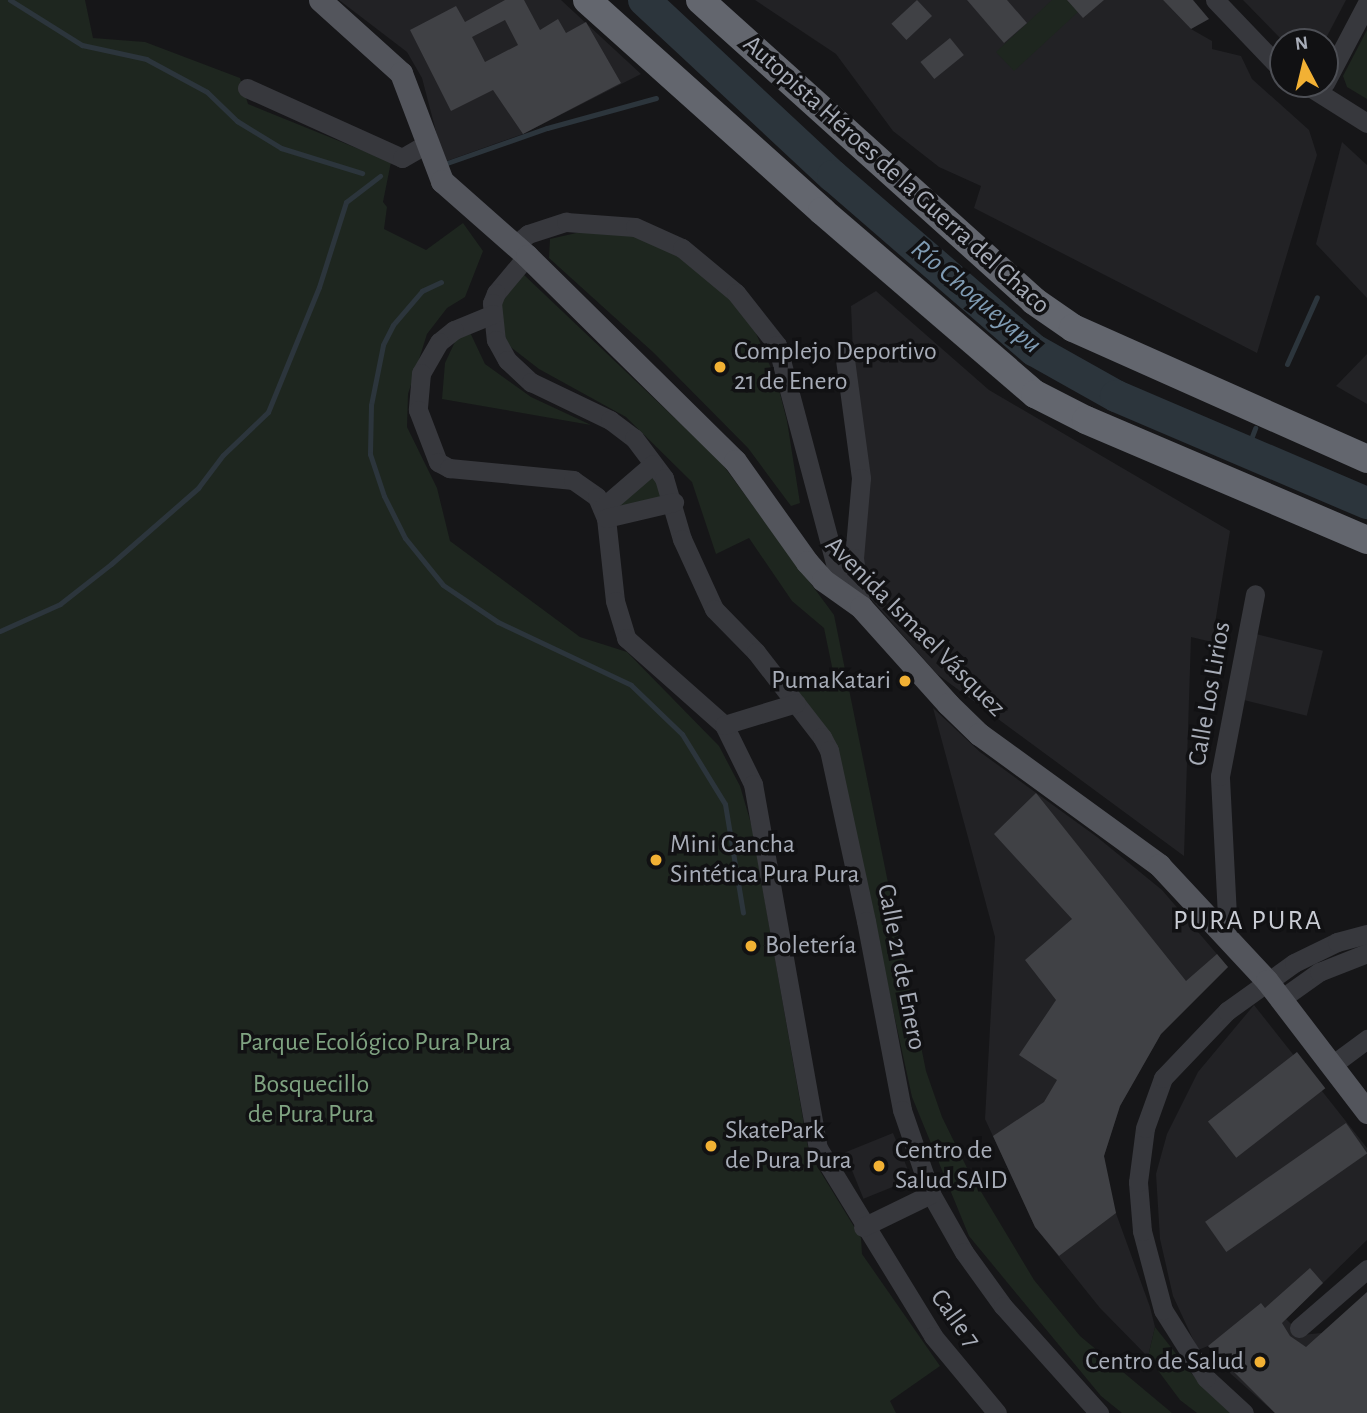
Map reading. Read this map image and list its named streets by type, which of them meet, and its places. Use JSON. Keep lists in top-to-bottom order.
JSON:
{
  "streets": {
    "highway": ["Autopista Héroes de la Guerra del Chaco"],
    "main road": ["Avenida Ismael Vásquez"],
    "street": ["Calle Los Lirios", "Calle 21 de Enero", "Calle 7"]
  },
  "crossings": [
    ["Avenida Ismael Vásquez", "Calle Los Lirios"]
  ],
  "districts": ["PURA PURA"],
  "water": ["Río Choqueyapu"],
  "parks": ["Parque Ecológico Pura Pura", "Bosquecillo de Pura Pura"],
  "places": [
    "Complejo Deportivo 21 de Enero",
    "PumaKatari",
    "Mini Cancha Sintética Pura Pura",
    "Boletería",
    "SkatePark de Pura Pura",
    "Centro de Salud SAID",
    "Centro de Salud"
  ],
  "north": "top"
}
